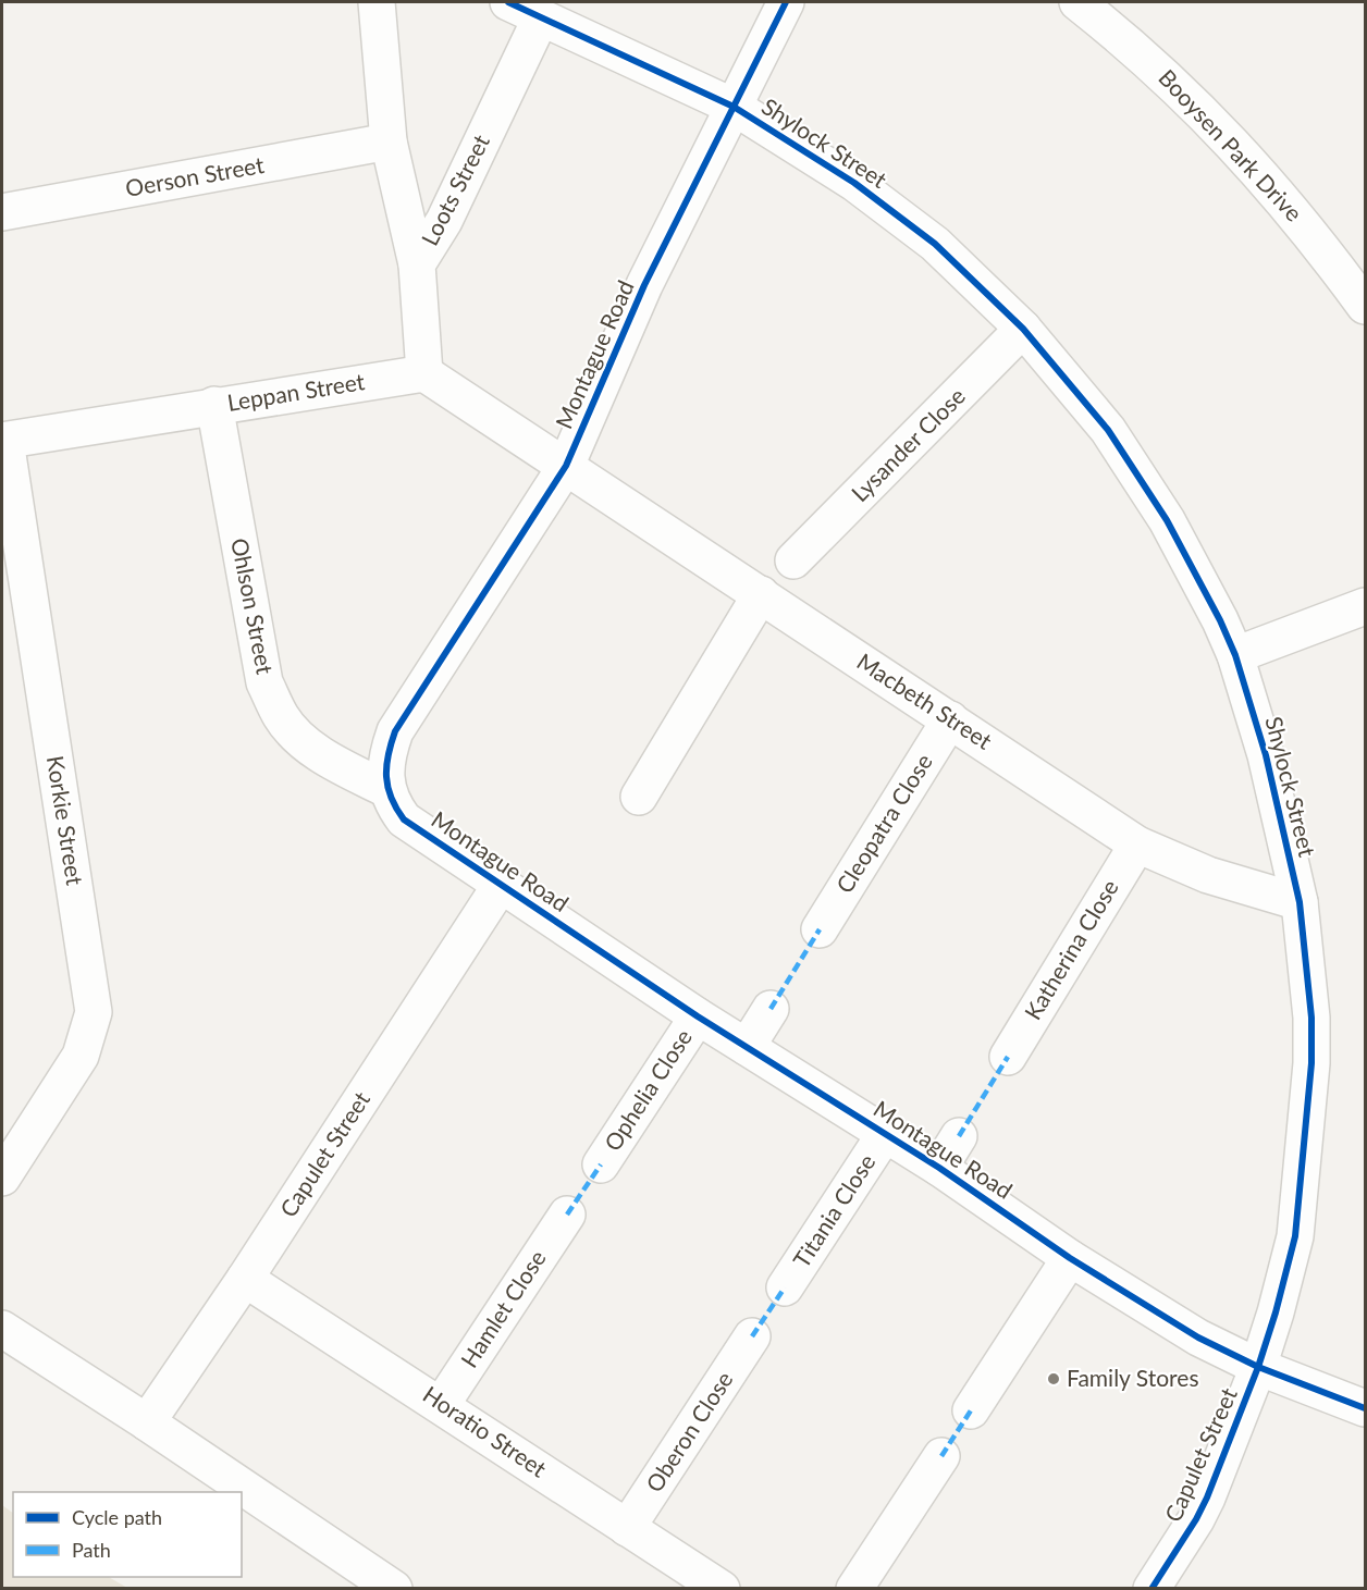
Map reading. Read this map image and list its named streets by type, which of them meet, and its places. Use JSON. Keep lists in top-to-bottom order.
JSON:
{
  "streets": {
    "street": [
      "Shylock Street",
      "Booysen Park Drive",
      "Oerson Street",
      "Loots Street",
      "Montague Road",
      "Leppan Street",
      "Lysander Close",
      "Ohlson Street",
      "Macbeth Street",
      "Korkie Street",
      "Cleopatra Close",
      "Katherina Close",
      "Ophelia Close",
      "Capulet Street",
      "Titania Close",
      "Hamlet Close",
      "Horatio Street",
      "Oberon Close"
    ]
  },
  "crossings": [
    ["Shylock Street", "Loots Street"],
    ["Shylock Street", "Montague Road"],
    ["Shylock Street", "Lysander Close"],
    ["Shylock Street", "Macbeth Street"],
    ["Shylock Street", "Capulet Street"],
    ["Loots Street", "Leppan Street"],
    ["Montague Road", "Ohlson Street"],
    ["Montague Road", "Macbeth Street"],
    ["Montague Road", "Ophelia Close"],
    ["Montague Road", "Capulet Street"],
    ["Montague Road", "Titania Close"],
    ["Leppan Street", "Ohlson Street"],
    ["Leppan Street", "Korkie Street"],
    ["Macbeth Street", "Cleopatra Close"],
    ["Macbeth Street", "Katherina Close"],
    ["Capulet Street", "Horatio Street"],
    ["Hamlet Close", "Horatio Street"],
    ["Horatio Street", "Oberon Close"]
  ],
  "places": ["Family Stores"],
  "legend": ["Cycle path", "Path"]
}
